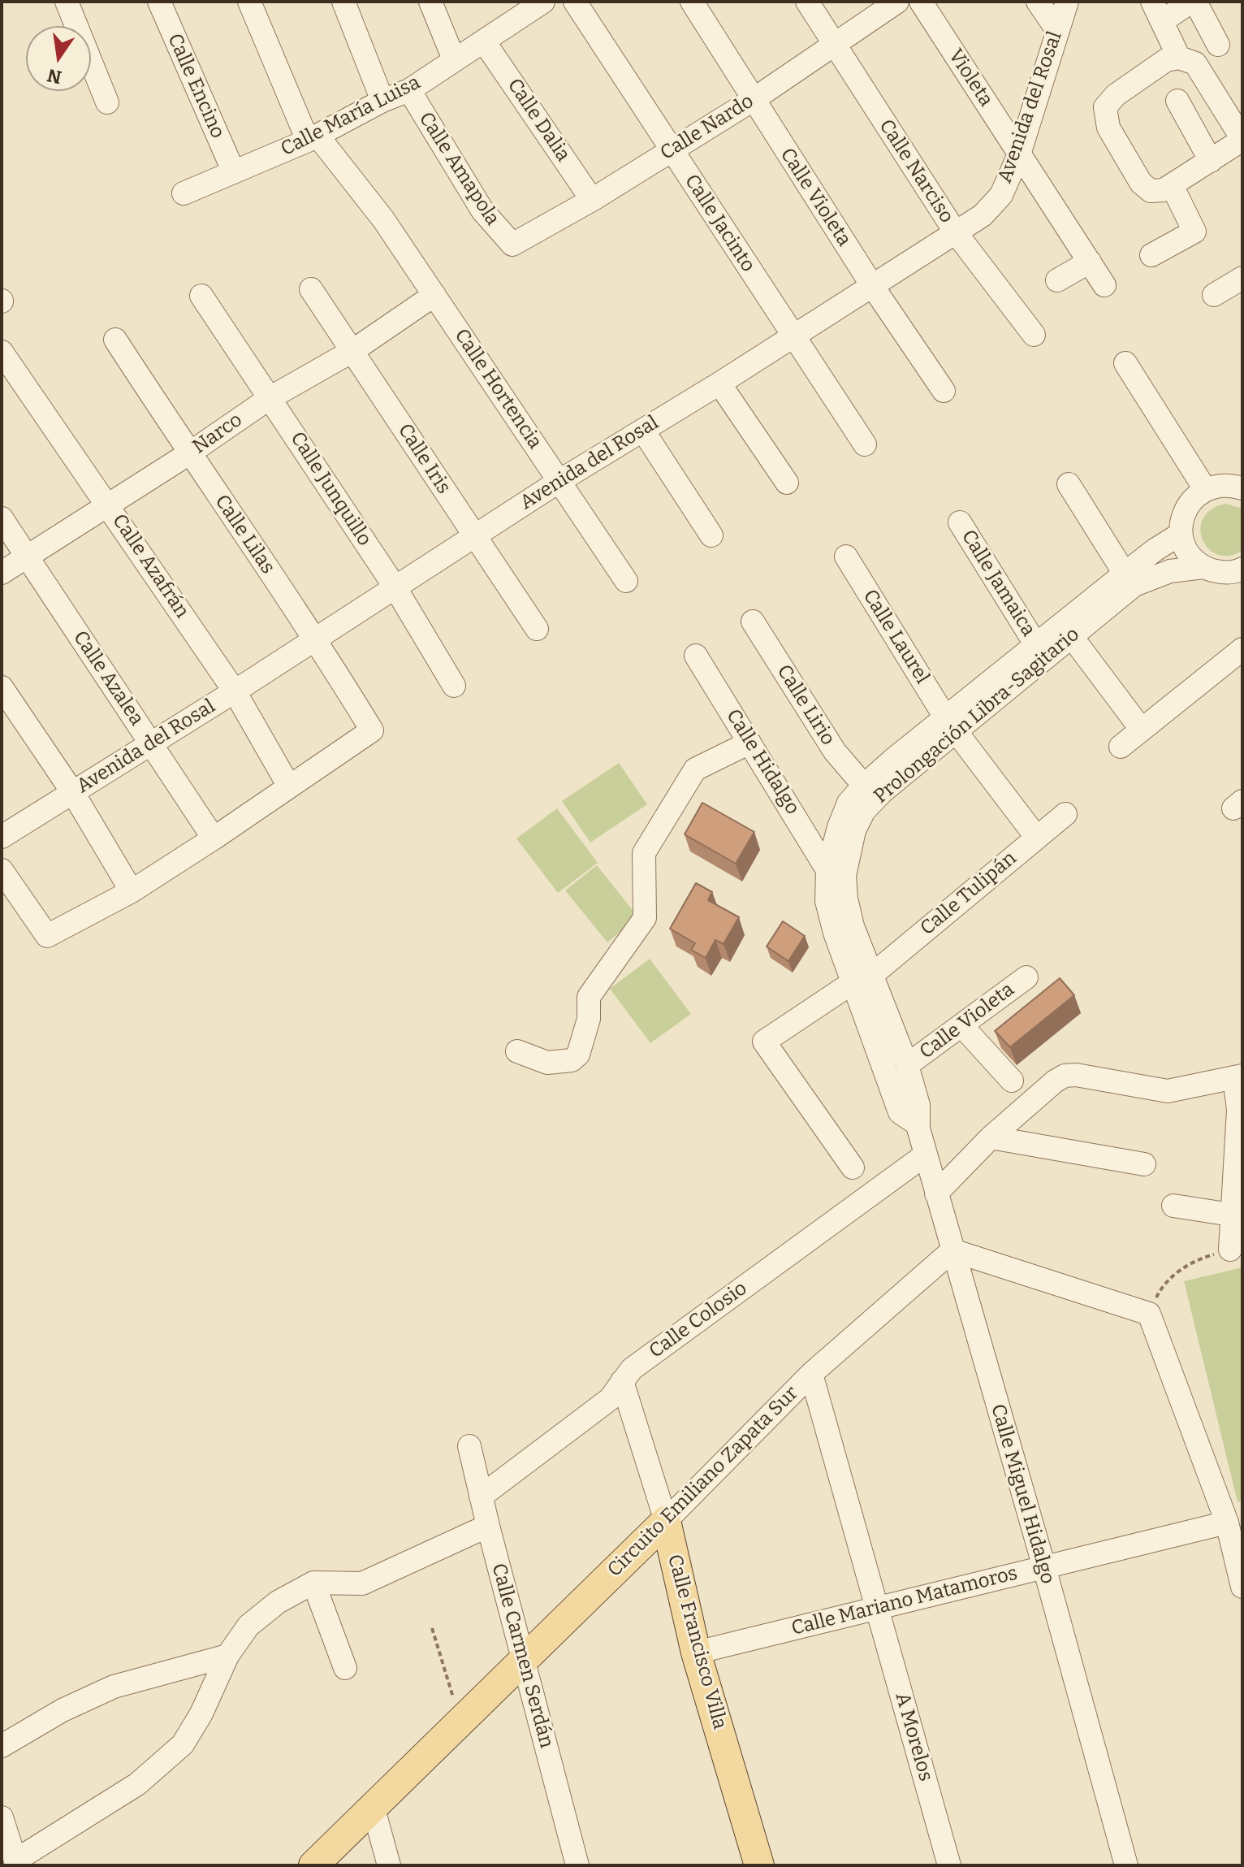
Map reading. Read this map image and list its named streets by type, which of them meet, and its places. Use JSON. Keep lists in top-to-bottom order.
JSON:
{
  "streets": {
    "main road": ["Circuito Emiliano Zapata Sur", "Calle Francisco Villa"],
    "street": [
      "Violeta",
      "Calle Encino",
      "Avenida del Rosal",
      "Calle María Luisa",
      "Calle Dalia",
      "Calle Nardo",
      "Calle Amapola",
      "Calle Narciso",
      "Calle Violeta",
      "Calle Jacinto",
      "Calle Hortencia",
      "Narco",
      "Calle Iris",
      "Calle Junquillo",
      "Calle Lilas",
      "Calle Azafrán",
      "Calle Jamaica",
      "Calle Laurel",
      "Calle Azalea",
      "Calle Lirio",
      "Prolongación Libra-Sagitario",
      "Calle Hidalgo",
      "Calle Tulipán",
      "Calle Colosio",
      "Calle Miguel Hidalgo",
      "Calle Mariano Matamoros",
      "Calle Carmen Serdán",
      "A Morelos"
    ]
  },
  "crossings": [
    ["Violeta", "Avenida del Rosal"],
    ["Calle Encino", "Calle María Luisa"],
    ["Avenida del Rosal", "Calle Narciso"],
    ["Avenida del Rosal", "Calle Violeta"],
    ["Avenida del Rosal", "Calle Jacinto"],
    ["Avenida del Rosal", "Calle Hortencia"],
    ["Avenida del Rosal", "Calle Iris"],
    ["Avenida del Rosal", "Calle Junquillo"],
    ["Avenida del Rosal", "Calle Lilas"],
    ["Avenida del Rosal", "Calle Azafrán"],
    ["Avenida del Rosal", "Calle Azalea"],
    ["Calle María Luisa", "Calle Dalia"],
    ["Calle María Luisa", "Calle Amapola"],
    ["Calle Dalia", "Calle Nardo"],
    ["Calle Nardo", "Calle Amapola"],
    ["Calle Nardo", "Calle Narciso"],
    ["Calle Nardo", "Calle Violeta"],
    ["Calle Nardo", "Calle Jacinto"],
    ["Calle Violeta", "Prolongación Libra-Sagitario"],
    ["Calle Hortencia", "Narco"],
    ["Narco", "Calle Iris"],
    ["Narco", "Calle Junquillo"],
    ["Narco", "Calle Lilas"],
    ["Narco", "Calle Azafrán"],
    ["Narco", "Calle Azalea"],
    ["Calle Lilas", "Calle Azafrán"],
    ["Calle Jamaica", "Prolongación Libra-Sagitario"],
    ["Calle Laurel", "Prolongación Libra-Sagitario"],
    ["Calle Laurel", "Calle Tulipán"],
    ["Calle Lirio", "Prolongación Libra-Sagitario"],
    ["Prolongación Libra-Sagitario", "Calle Hidalgo"],
    ["Prolongación Libra-Sagitario", "Calle Tulipán"],
    ["Prolongación Libra-Sagitario", "Calle Miguel Hidalgo"],
    ["Calle Colosio", "Calle Miguel Hidalgo"],
    ["Calle Colosio", "Calle Francisco Villa"],
    ["Calle Colosio", "Calle Carmen Serdán"],
    ["Circuito Emiliano Zapata Sur", "Calle Miguel Hidalgo"],
    ["Circuito Emiliano Zapata Sur", "Calle Francisco Villa"],
    ["Circuito Emiliano Zapata Sur", "Calle Carmen Serdán"],
    ["Circuito Emiliano Zapata Sur", "A Morelos"],
    ["Calle Miguel Hidalgo", "Calle Mariano Matamoros"],
    ["Calle Mariano Matamoros", "Calle Francisco Villa"],
    ["Calle Mariano Matamoros", "A Morelos"]
  ],
  "north": "bottom"
}
